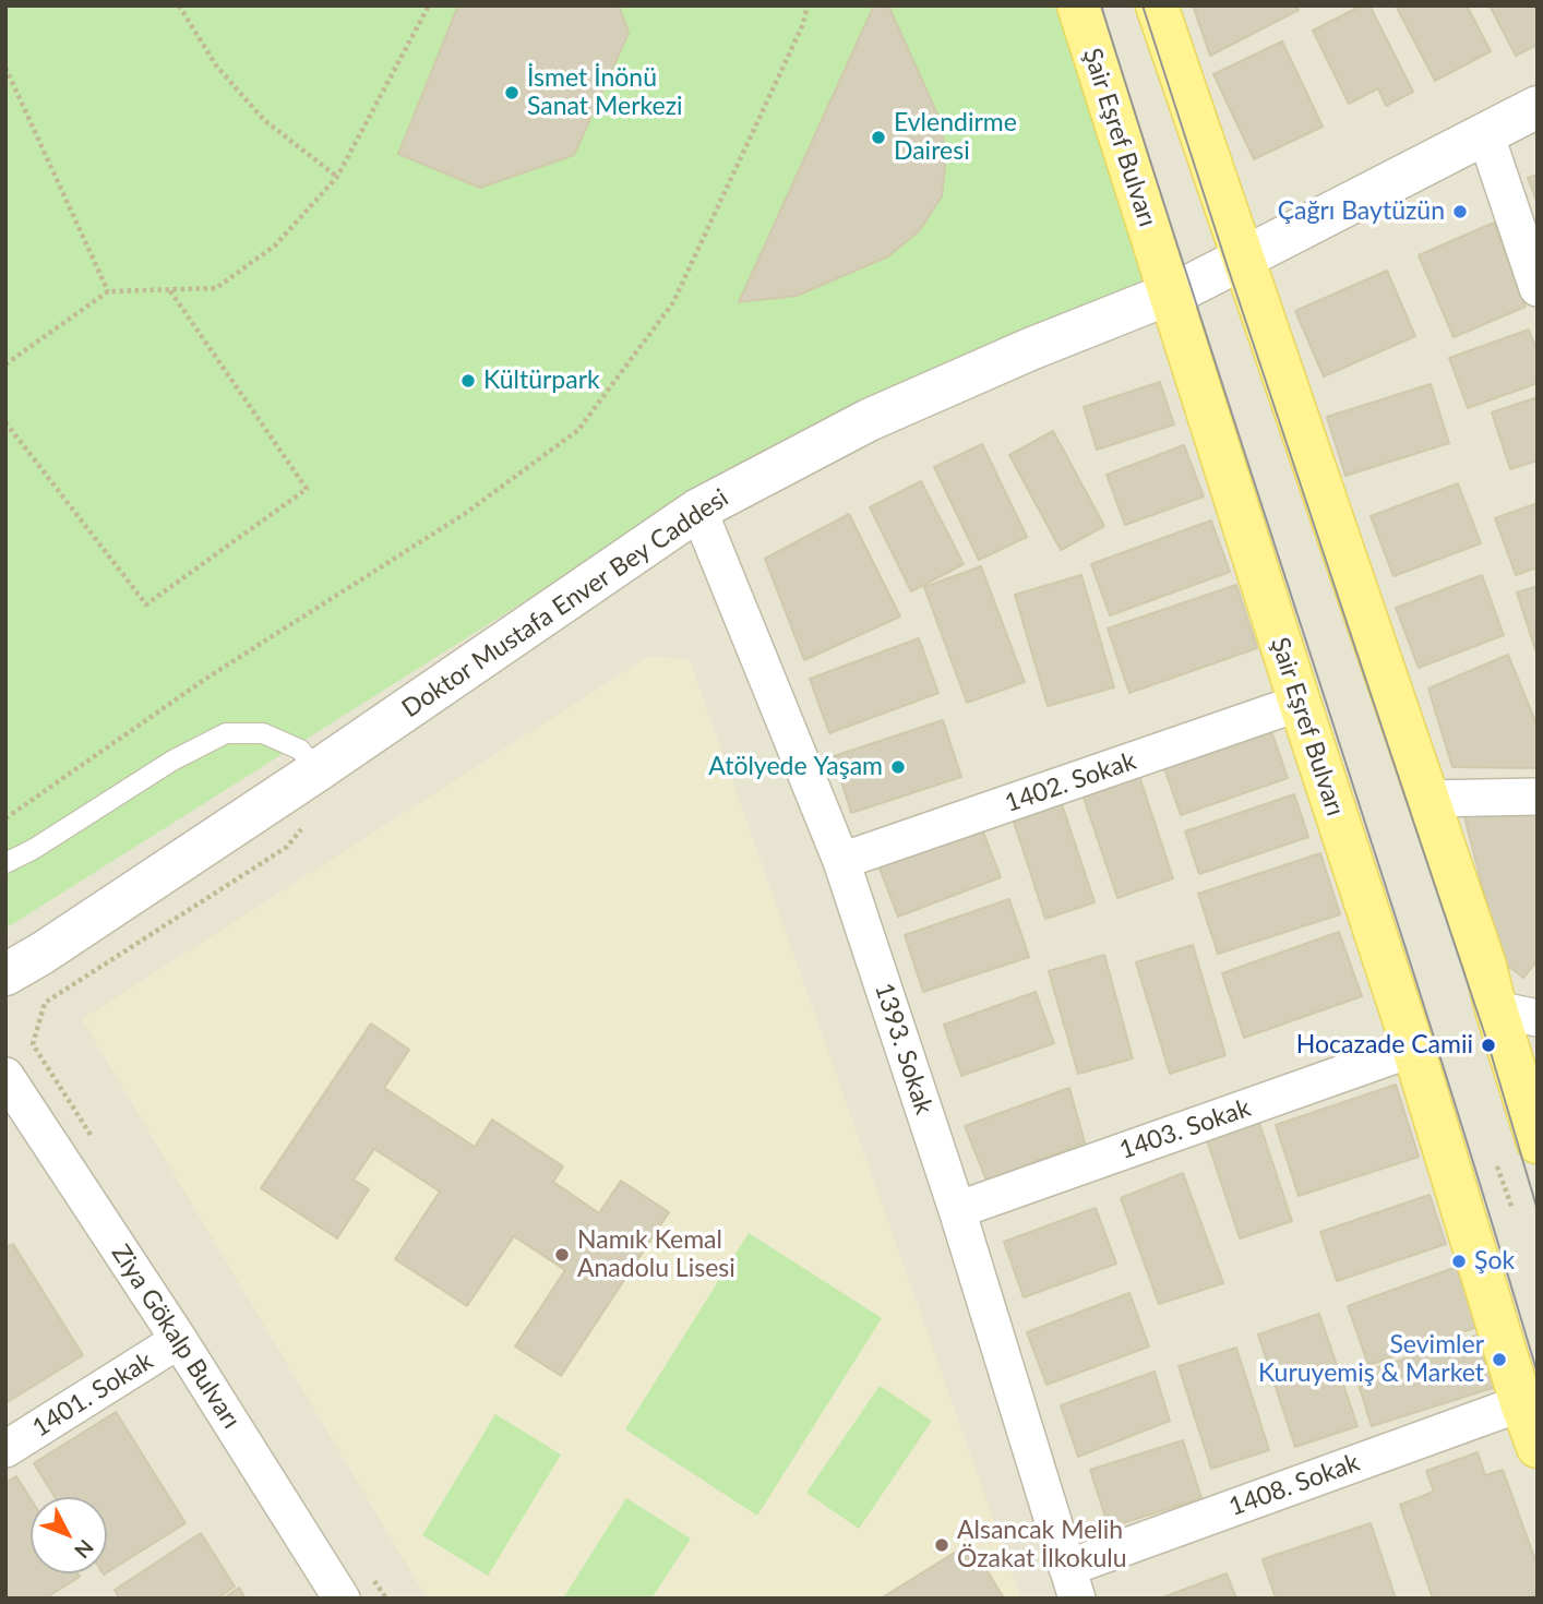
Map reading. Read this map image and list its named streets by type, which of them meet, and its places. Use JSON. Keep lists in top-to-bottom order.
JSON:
{
  "streets": {
    "main road": ["Şair Eşref Bulvarı"],
    "street": [
      "Doktor Mustafa Enver Bey Caddesi",
      "1402. Sokak",
      "1393. Sokak",
      "1403. Sokak",
      "Ziya Gökalp Bulvarı",
      "1401. Sokak",
      "1408. Sokak"
    ]
  },
  "crossings": [
    ["Şair Eşref Bulvarı", "Doktor Mustafa Enver Bey Caddesi"],
    ["Şair Eşref Bulvarı", "1402. Sokak"],
    ["Şair Eşref Bulvarı", "1403. Sokak"],
    ["Şair Eşref Bulvarı", "1408. Sokak"],
    ["Doktor Mustafa Enver Bey Caddesi", "1393. Sokak"],
    ["1402. Sokak", "1393. Sokak"],
    ["1393. Sokak", "1403. Sokak"],
    ["1393. Sokak", "1408. Sokak"],
    ["Ziya Gökalp Bulvarı", "1401. Sokak"]
  ],
  "places": [
    "İsmet İnönü Sanat Merkezi",
    "Evlendirme Dairesi",
    "Çağrı Baytüzün",
    "Kültürpark",
    "Atölyede Yaşam",
    "Hocazade Camii",
    "Namık Kemal Anadolu Lisesi",
    "Şok",
    "Sevimler Kuruyemiş & Market",
    "Alsancak Melih Özakat İlkokulu"
  ],
  "north": "bottom right"
}
